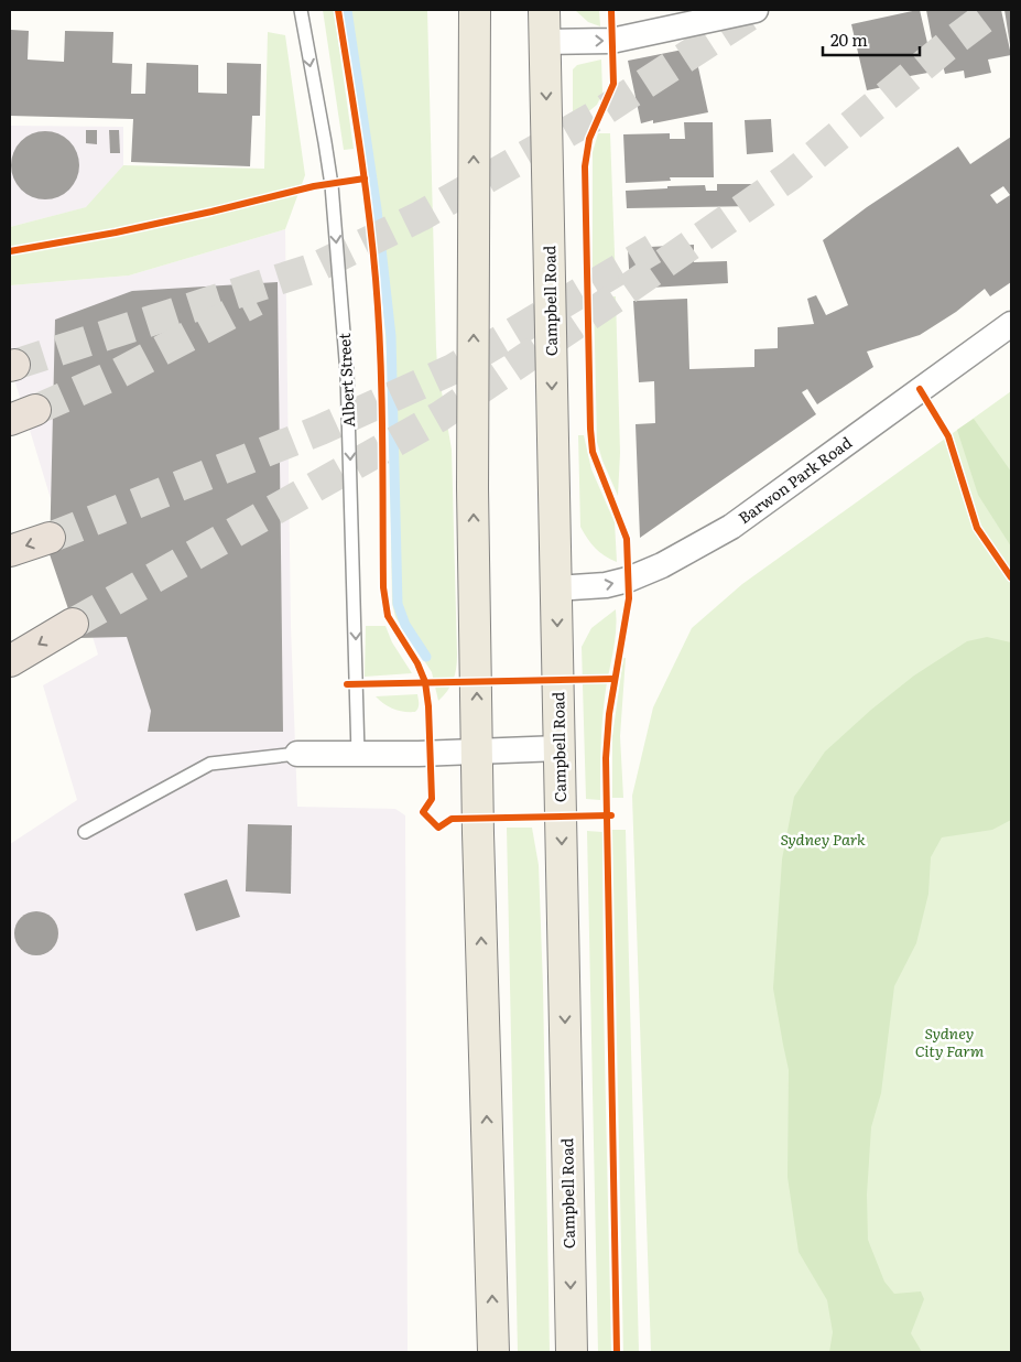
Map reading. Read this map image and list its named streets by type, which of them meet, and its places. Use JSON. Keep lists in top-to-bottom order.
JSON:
{
  "streets": {
    "main road": ["Campbell Road"],
    "street": ["Barwon Park Road"],
    "lane": ["Albert Street"]
  },
  "crossings": [
    ["Campbell Road", "Barwon Park Road"]
  ],
  "one_way": ["Albert Street", "Barwon Park Road"],
  "parks": ["Sydney Park", "Sydney City Farm"],
  "scale_bar": "20 m"
}
